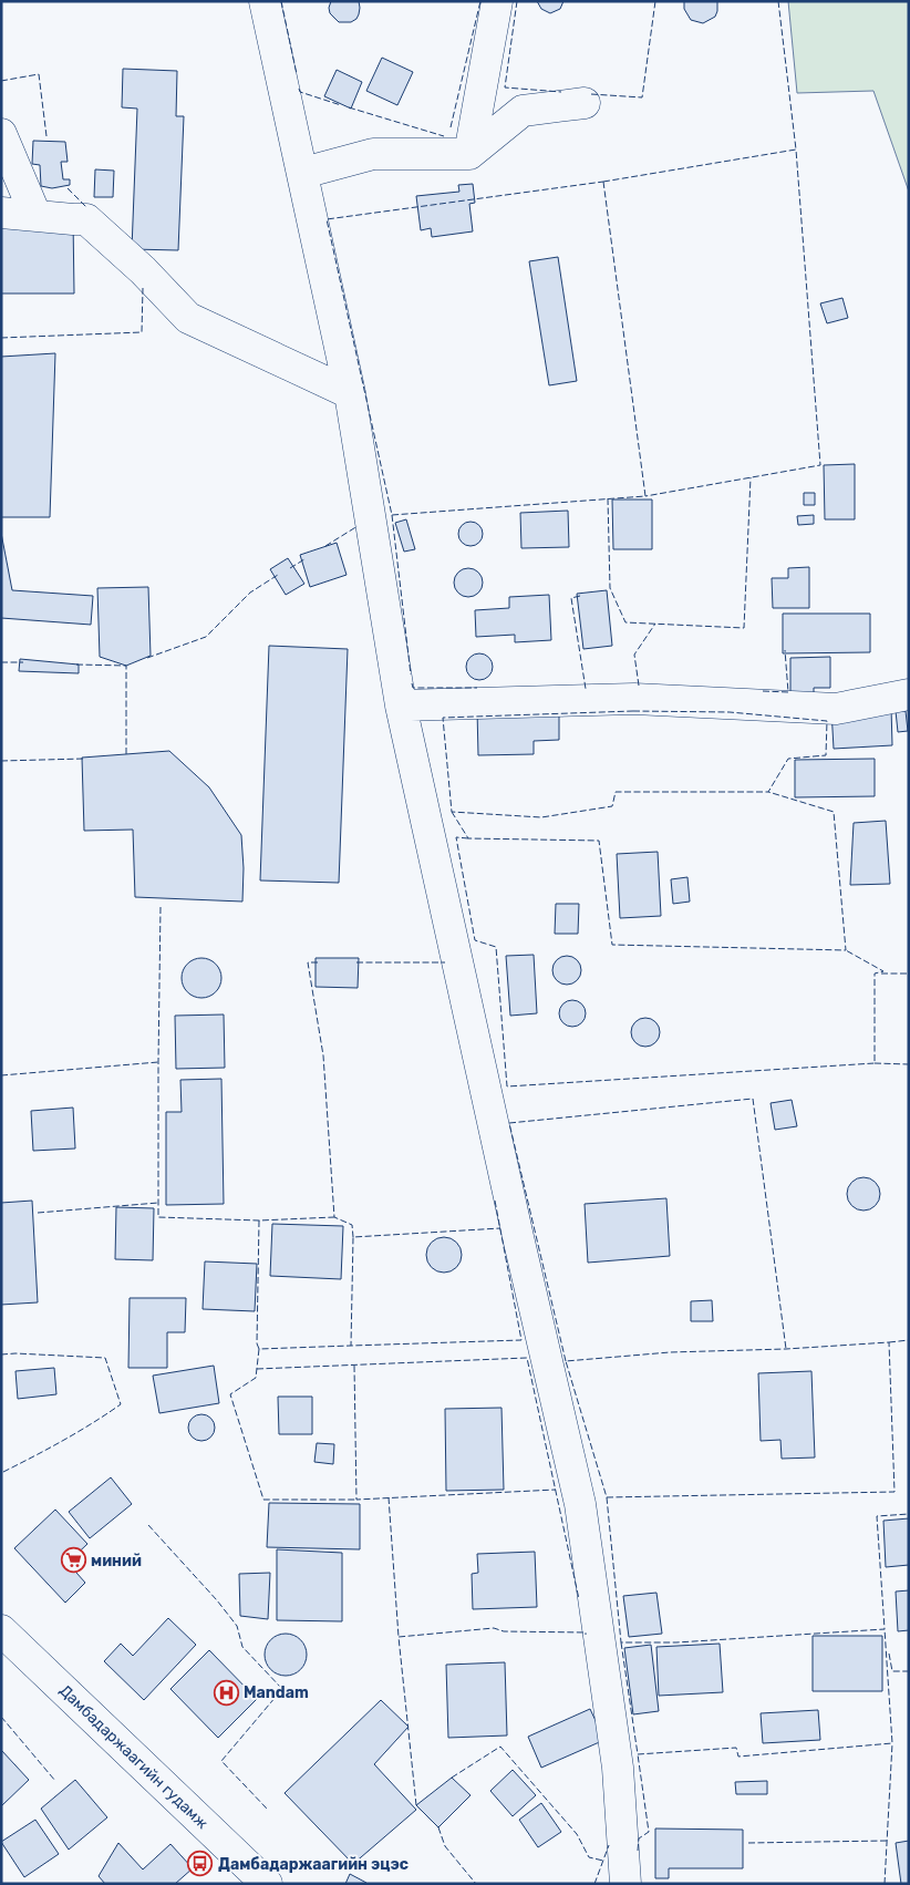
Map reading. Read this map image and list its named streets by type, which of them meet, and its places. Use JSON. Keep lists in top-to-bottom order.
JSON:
{
  "streets": {
    "street": ["Дамбадаржаагийн гудамж"]
  },
  "places": {
    "supermarket": ["миний"],
    "hospital": ["Mandam"],
    "bus stop": ["Дамбадаржаагийн эцэс"]
  }
}
